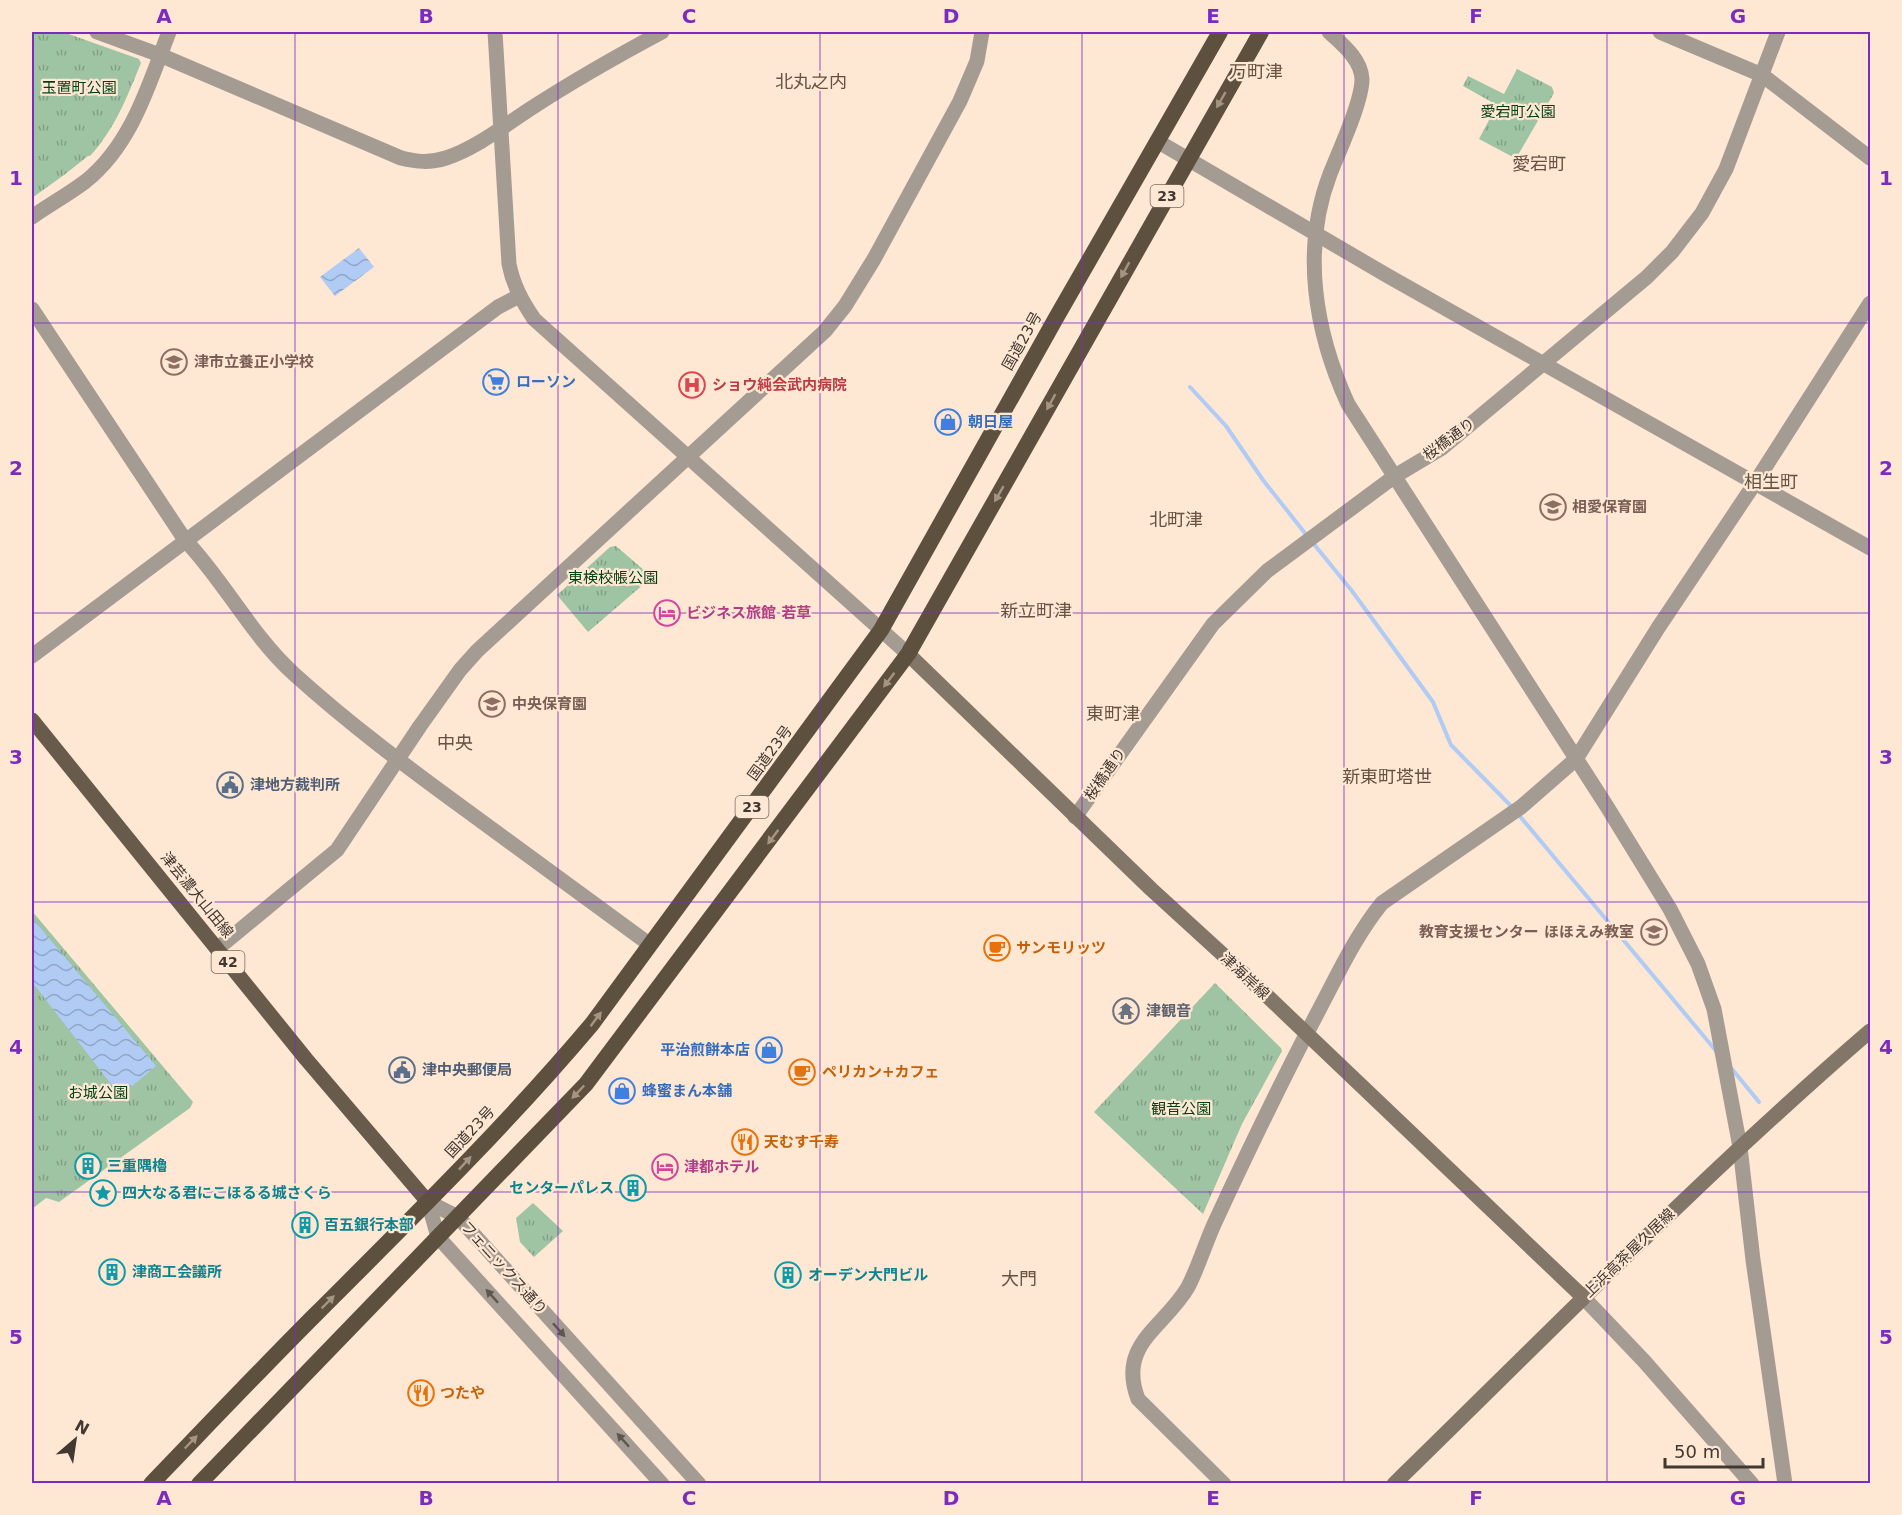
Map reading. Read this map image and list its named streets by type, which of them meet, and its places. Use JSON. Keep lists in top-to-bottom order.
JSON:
{
  "streets": {
    "highway": ["23", "国道23号"],
    "main road": [
      "津芸濃大山田線",
      "42",
      "津海岸線",
      "上浜高茶屋久居線"
    ],
    "street": ["桜橋通り", "フェニックス通り"]
  },
  "crossings": [
    ["23", "津海岸線"],
    ["23", "フェニックス通り"],
    ["国道23号", "津芸濃大山田線"],
    ["国道23号", "フェニックス通り"],
    ["桜橋通り", "津海岸線"],
    ["津芸濃大山田線", "フェニックス通り"],
    ["津海岸線", "上浜高茶屋久居線"]
  ],
  "districts": [
    "万町津",
    "北丸之内",
    "愛宕町",
    "相生町",
    "北町津",
    "新立町津",
    "東町津",
    "中央",
    "新東町塔世",
    "大門"
  ],
  "parks": [
    "玉置町公園",
    "愛宕町公園",
    "東検校帳公園",
    "お城公園",
    "観音公園"
  ],
  "places": {
    "school or university": [
      "津市立養正小学校",
      "相愛保育園",
      "中央保育園",
      "教育支援センター ほほえみ教室"
    ],
    "supermarket": ["ローソン"],
    "hospital": ["ショウ純会武内病院"],
    "shop": ["朝日屋", "平治煎餅本店", "蜂蜜まん本舗"],
    "hotel": ["ビジネス旅館 若草", "津都ホテル"],
    "public building": ["津地方裁判所", "津中央郵便局"],
    "cafe": ["サンモリッツ", "ペリカン+カフェ"],
    "temple": ["津観音"],
    "restaurant": ["天むす千寿", "つたや"],
    "building": [
      "三重隅櫓",
      "センターパレス",
      "百五銀行本部",
      "津商工会議所",
      "オーデン大門ビル"
    ],
    "place": ["四大なる君にこほるる城さくら"]
  },
  "scale_bar": "50 m",
  "north": "top right",
  "grid": {
    "columns": [
      "A",
      "B",
      "C",
      "D",
      "E",
      "F",
      "G"
    ],
    "rows": [
      "1",
      "2",
      "3",
      "4",
      "5"
    ]
  }
}
